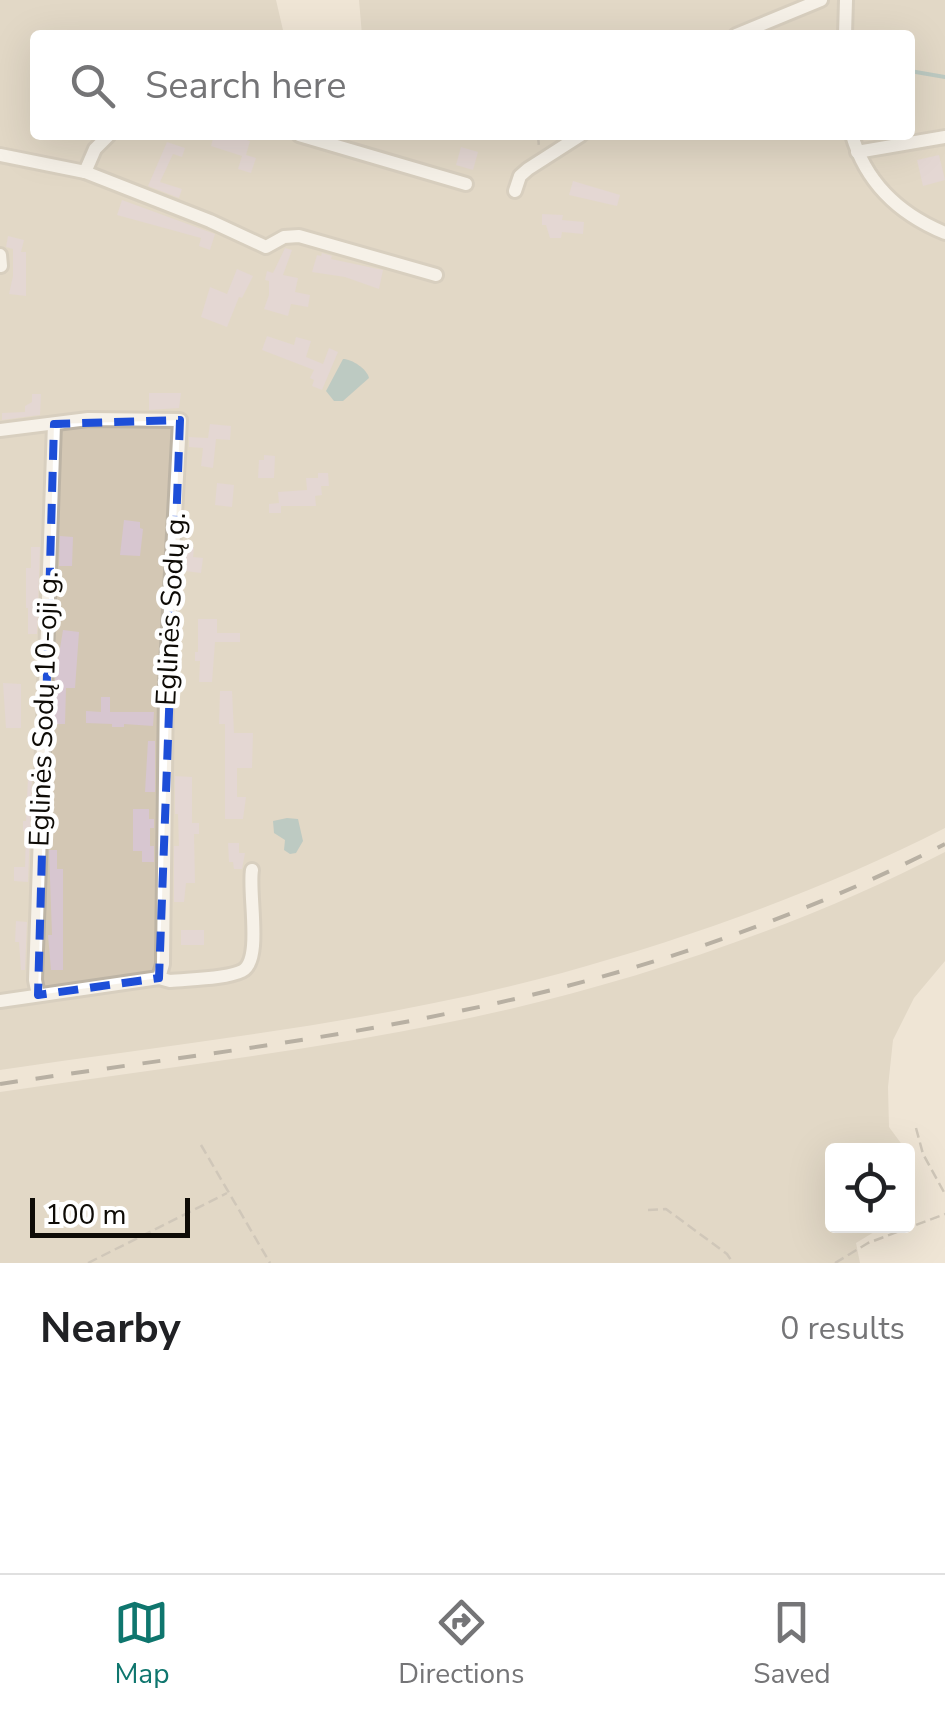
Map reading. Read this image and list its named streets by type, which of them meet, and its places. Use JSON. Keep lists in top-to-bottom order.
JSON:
{
  "streets": {
    "street": ["Eglinės Sodų g.", "Eglinės Sodų 10-oji g."]
  },
  "crossings": [
    ["Eglinės Sodų g.", "Eglinės Sodų 10-oji g."]
  ],
  "scale_bar": "100 m",
  "page": {
    "search": "Search here",
    "scale": "100 m",
    "heading": ["Nearby", "0 results"],
    "nav": ["Map", "Directions", "Saved"]
  }
}
